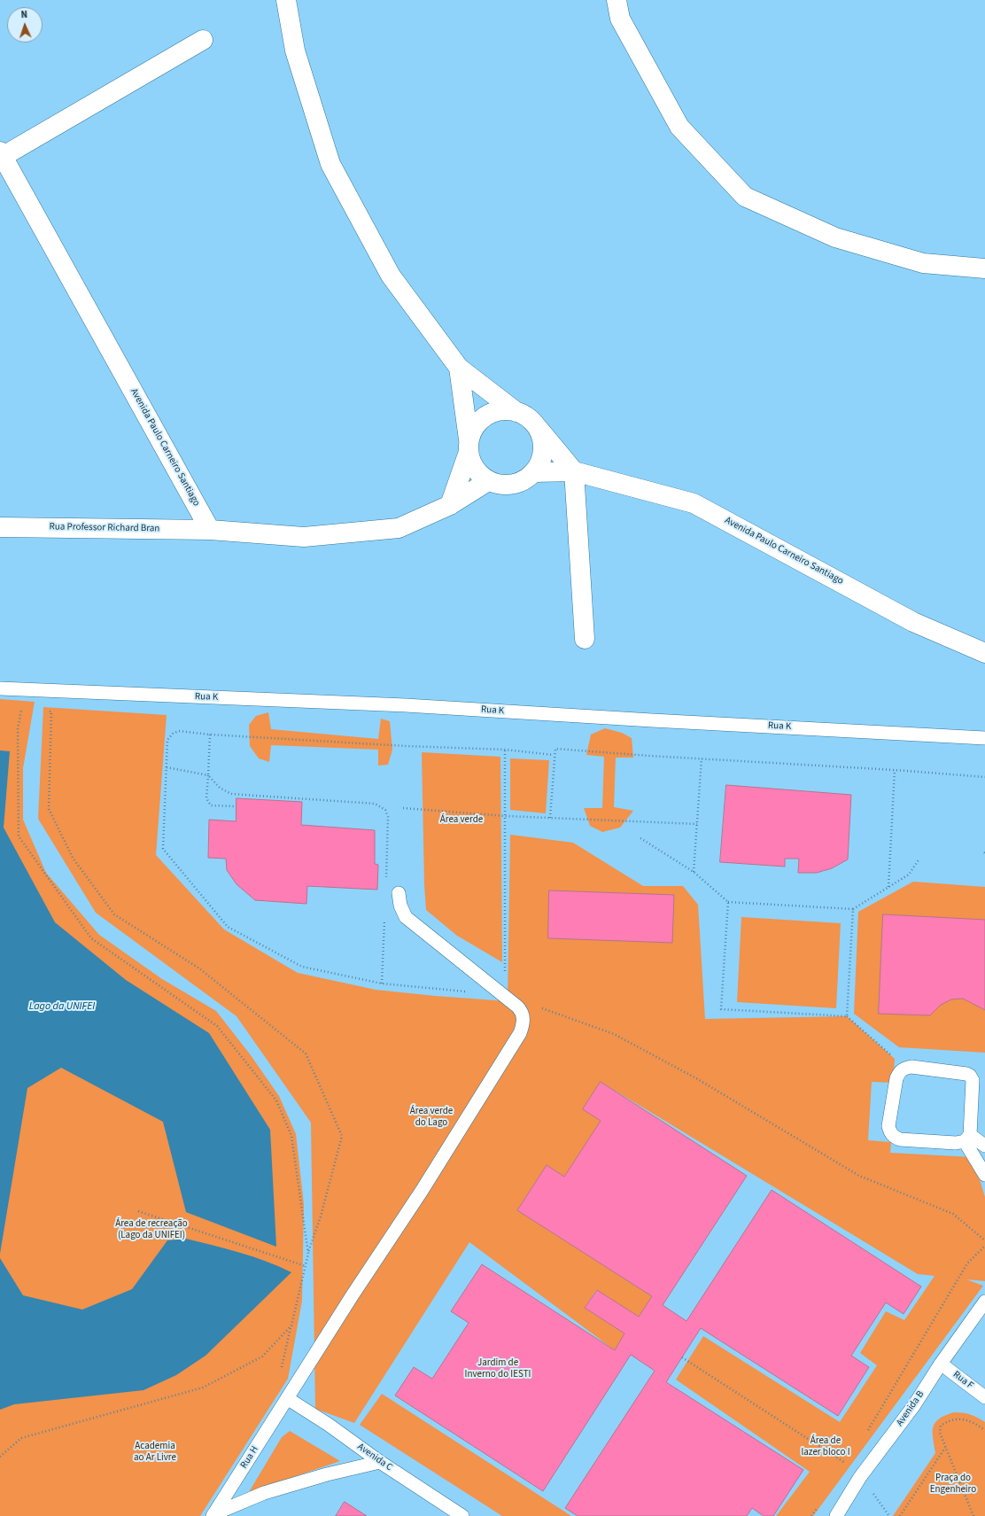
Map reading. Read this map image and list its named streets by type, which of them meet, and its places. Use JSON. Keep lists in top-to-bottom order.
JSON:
{
  "streets": {
    "street": ["Avenida Paulo Carneiro Santiago", "Rua Professor Richard Bran"],
    "lane": [
      "Rua K",
      "Rua F",
      "Avenida B",
      "Rua H",
      "Avenida C"
    ]
  },
  "crossings": [
    ["Avenida Paulo Carneiro Santiago", "Rua Professor Richard Bran"],
    ["Rua F", "Avenida B"],
    ["Rua H", "Avenida C"]
  ],
  "water": ["Lago da UNIFEI"],
  "parks": [
    "Área verde",
    "Área verde do Lago",
    "Área de recreação (Lago da UNIFEI)",
    "Jardim de Inverno do IESTI",
    "Área de lazer bloco I",
    "Academia ao Ar Livre",
    "Praça do Engenheiro"
  ],
  "north": "top"
}
